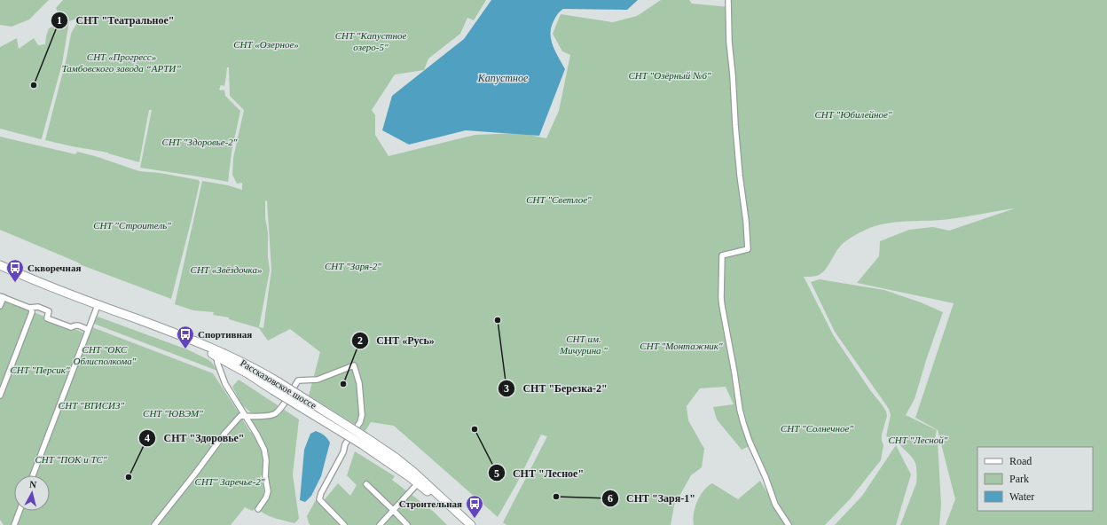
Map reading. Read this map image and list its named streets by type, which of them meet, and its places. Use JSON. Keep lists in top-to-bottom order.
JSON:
{
  "streets": {
    "main road": ["Рассказовское шоссе"]
  },
  "water": ["Капустное"],
  "parks": [
    "СНТ \"Капустное озеро-5\"",
    "СНТ «Озерное»",
    "СНТ «Прогресс» Тамбовского завода “АРТИ”",
    "СНТ \"Озёрный №6\"",
    "СНТ \"Юбилейное\"",
    "СНТ \"Здоровье-2\"",
    "СНТ \"Светлое\"",
    "СНТ \"Строитель\"",
    "СНТ \"Заря-2\"",
    "СНТ «Звёздочка»",
    "СНТ им. Мичурина \"",
    "СНТ \"Монтажник\"",
    "СНТ \"ОКС Облисполкома\"",
    "СНТ \"Персик\"",
    "СНТ \"ВТИСИЗ\"",
    "СНТ \"ЮВЭМ\"",
    "СНТ \"Солнечное\"",
    "СНТ \"Лесной\"",
    "СНТ \"ПОК и ТС\"",
    "СНТ\" Заречье-2\""
  ],
  "places": {
    "other": [
      "СНТ \"Театральное\"",
      "СНТ \"Березка-2\"",
      "СНТ «Русь»",
      "СНТ \"Лесное\"",
      "СНТ \"Здоровье\"",
      "СНТ \"Заря-1\""
    ],
    "bus stop": ["Скворечная", "Спортивная", "Строительная"]
  },
  "legend": ["Road", "Park", "Water"],
  "north": "top"
}
